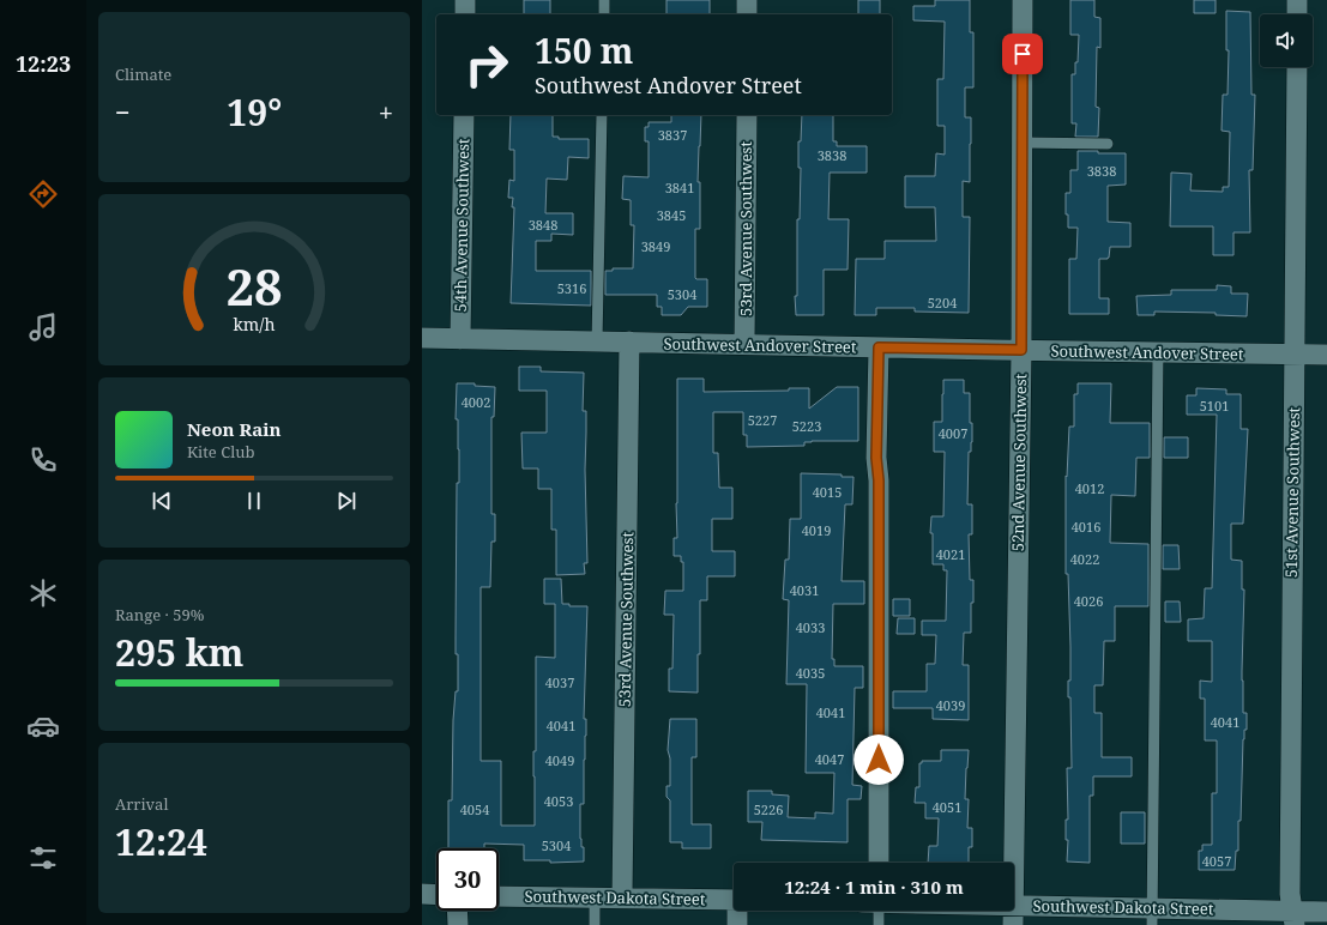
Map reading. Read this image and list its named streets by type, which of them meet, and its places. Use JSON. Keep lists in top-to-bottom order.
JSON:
{
  "streets": {
    "street": [
      "54th Avenue Southwest",
      "53rd Avenue Southwest",
      "Southwest Andover Street",
      "52nd Avenue Southwest",
      "51st Avenue Southwest",
      "Southwest Dakota Street"
    ]
  },
  "crossings": [
    ["54th Avenue Southwest", "Southwest Andover Street"],
    ["53rd Avenue Southwest", "Southwest Andover Street"],
    ["53rd Avenue Southwest", "Southwest Dakota Street"],
    ["Southwest Andover Street", "52nd Avenue Southwest"],
    ["Southwest Andover Street", "51st Avenue Southwest"],
    ["52nd Avenue Southwest", "Southwest Dakota Street"],
    ["51st Avenue Southwest", "Southwest Dakota Street"]
  ],
  "house_numbers": [
    "3837",
    "3838",
    "3838",
    "3841",
    "3845",
    "3848",
    "3849",
    "5316",
    "5304",
    "5204",
    "4002",
    "5101",
    "5227",
    "5223",
    "4007",
    "4012",
    "4015",
    "4016",
    "4019",
    "4021",
    "4022",
    "4031",
    "4026",
    "4033",
    "4035",
    "4037",
    "4039",
    "4041",
    "4041",
    "4041",
    "4047",
    "4049",
    "4053",
    "4051",
    "4054",
    "5226",
    "5304",
    "4057"
  ],
  "page": {
    "tabs": "12:23",
    "tile": [
      "Climate",
      ["Range · 59%", "295 km"],
      ["Arrival", "12:24"]
    ],
    "turn": ["150 m", "Southwest Andover Street"],
    "heat": ["−", "19°", "+"],
    "song": ["Neon Rain", "Kite Club"],
    "limit": "30",
    "trip": "12:24 · 1 min · 310 m",
    "gauge": ["28", "km/h"]
  }
}
